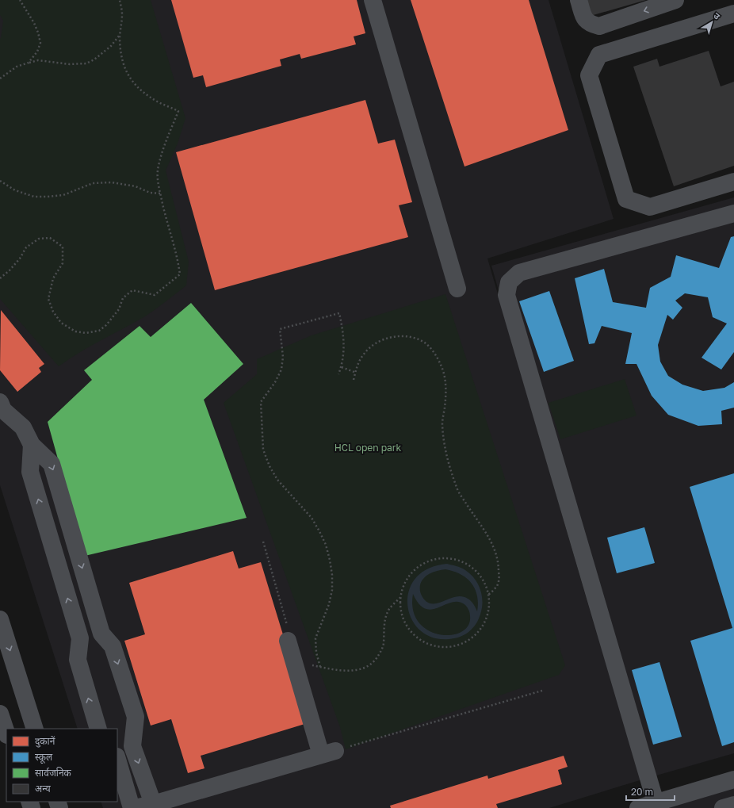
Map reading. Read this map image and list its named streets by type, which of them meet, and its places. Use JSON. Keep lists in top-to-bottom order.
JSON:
{
  "parks": ["HCL open park"],
  "legend": [
    "दुकानें",
    "स्कूल",
    "सार्वजनिक",
    "अन्य"
  ],
  "scale_bar": "20 m",
  "north": "top right"
}
